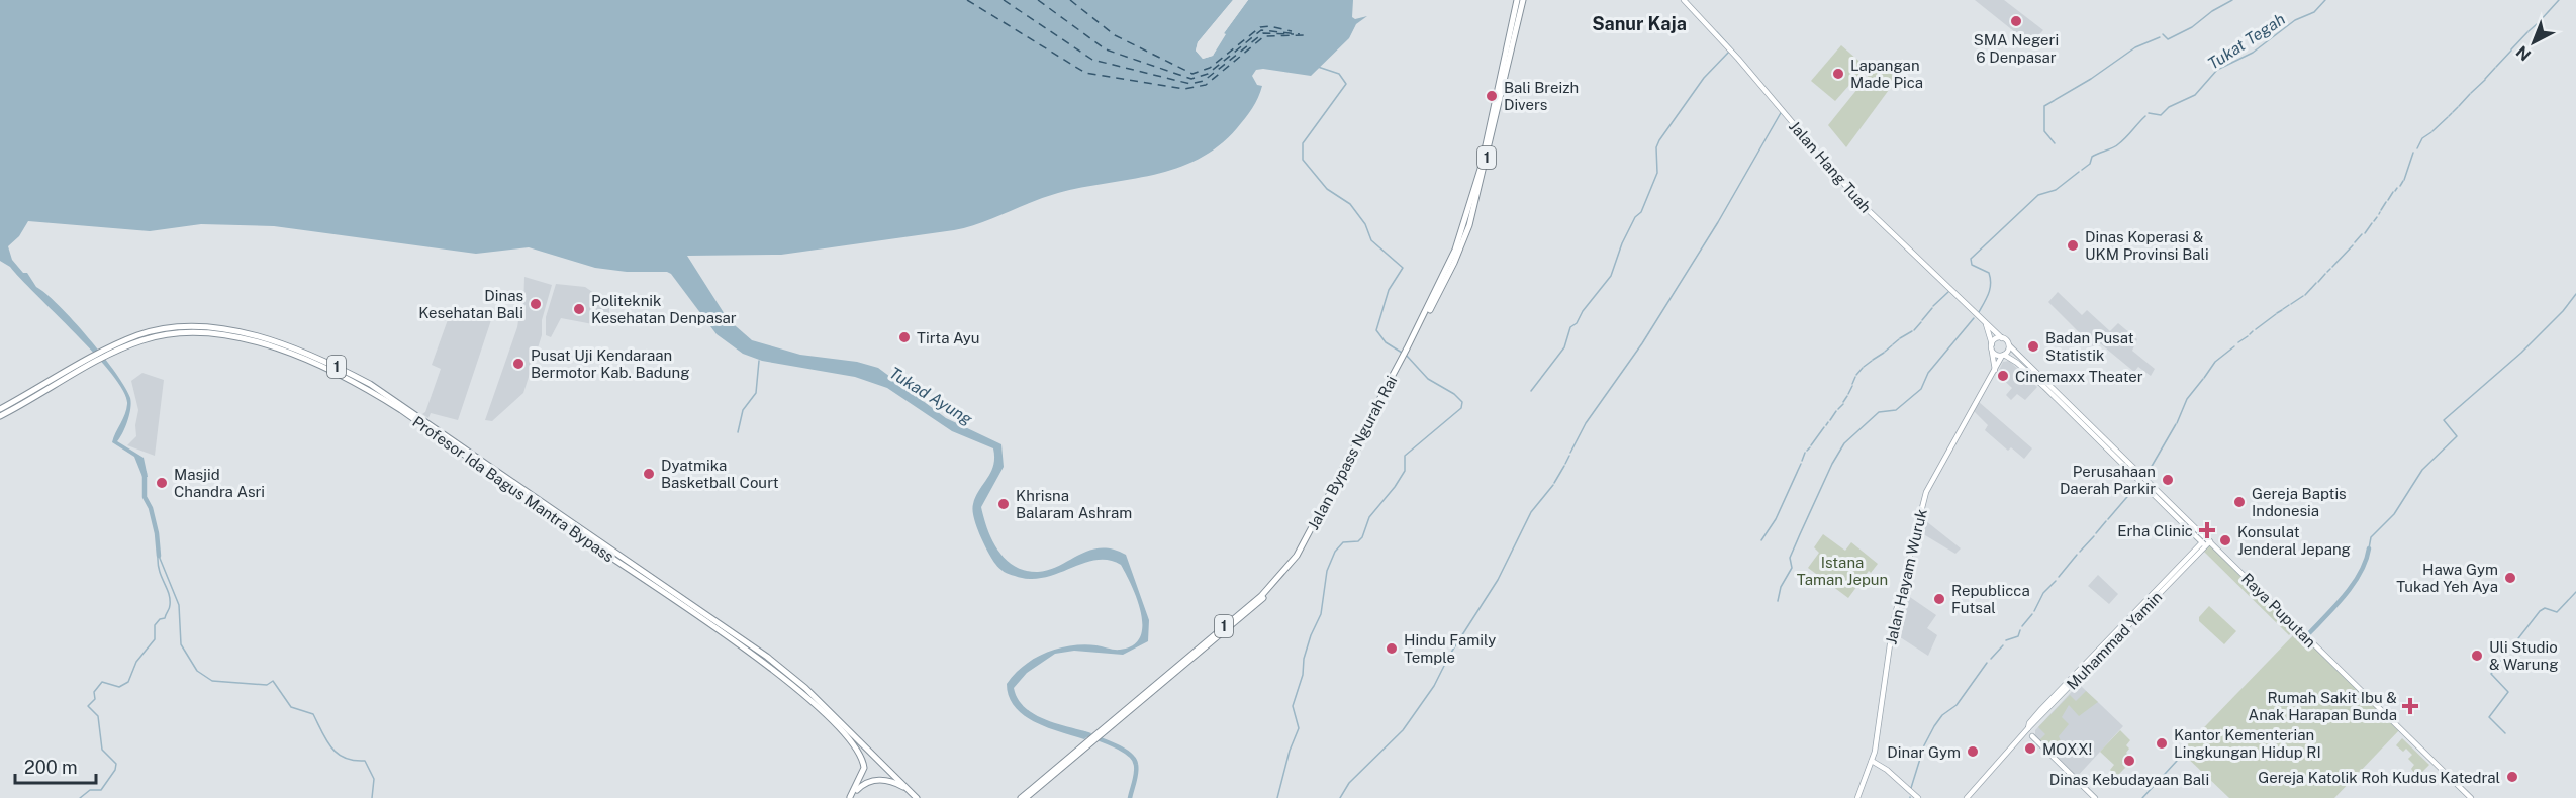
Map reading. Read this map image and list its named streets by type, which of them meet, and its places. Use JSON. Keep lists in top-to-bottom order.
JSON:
{
  "streets": {
    "highway": ["1", "Jalan Bypass Ngurah Rai", "Profesor Ida Bagus Mantra Bypass"],
    "main road": [
      "Jalan Hang Tuah",
      "Jalan Hayam Wuruk",
      "Raya Puputan",
      "Muhammad Yamin"
    ]
  },
  "crossings": [
    ["1", "Profesor Ida Bagus Mantra Bypass"],
    ["Jalan Hang Tuah", "Jalan Hayam Wuruk"],
    ["Jalan Hang Tuah", "Raya Puputan"],
    ["Jalan Hayam Wuruk", "Raya Puputan"],
    ["Raya Puputan", "Muhammad Yamin"]
  ],
  "districts": ["Sanur Kaja"],
  "water": ["Tukat Tegah", "Tukad Ayung"],
  "parks": ["Istana Taman Jepun"],
  "places": {
    "other": [
      "SMA Negeri 6 Denpasar",
      "Lapangan Made Pica",
      "Bali Breizh Divers",
      "Dinas Koperasi & UKM Provinsi Bali",
      "Dinas Kesehatan Bali",
      "Politeknik Kesehatan Denpasar",
      "Tirta Ayu",
      "Badan Pusat Statistik",
      "Pusat Uji Kendaraan Bermotor Kab. Badung",
      "Cinemaxx Theater",
      "Dyatmika Basketball Court",
      "Perusahaan Daerah Parkir",
      "Masjid Chandra Asri",
      "Gereja Baptis Indonesia",
      "Khrisna Balaram Ashram",
      "Konsulat Jenderal Jepang",
      "Hawa Gym Tukad Yeh Aya",
      "Republicca Futsal",
      "Hindu Family Temple",
      "Uli Studio & Warung",
      "Kantor Kementerian Lingkungan Hidup RI",
      "MOXX!",
      "Dinar Gym",
      "Dinas Kebudayaan Bali",
      "Gereja Katolik Roh Kudus Katedral"
    ],
    "health": ["Erha Clinic", "Rumah Sakit Ibu & Anak Harapan Bunda"]
  },
  "scale_bar": "200 m",
  "north": "bottom left"
}
